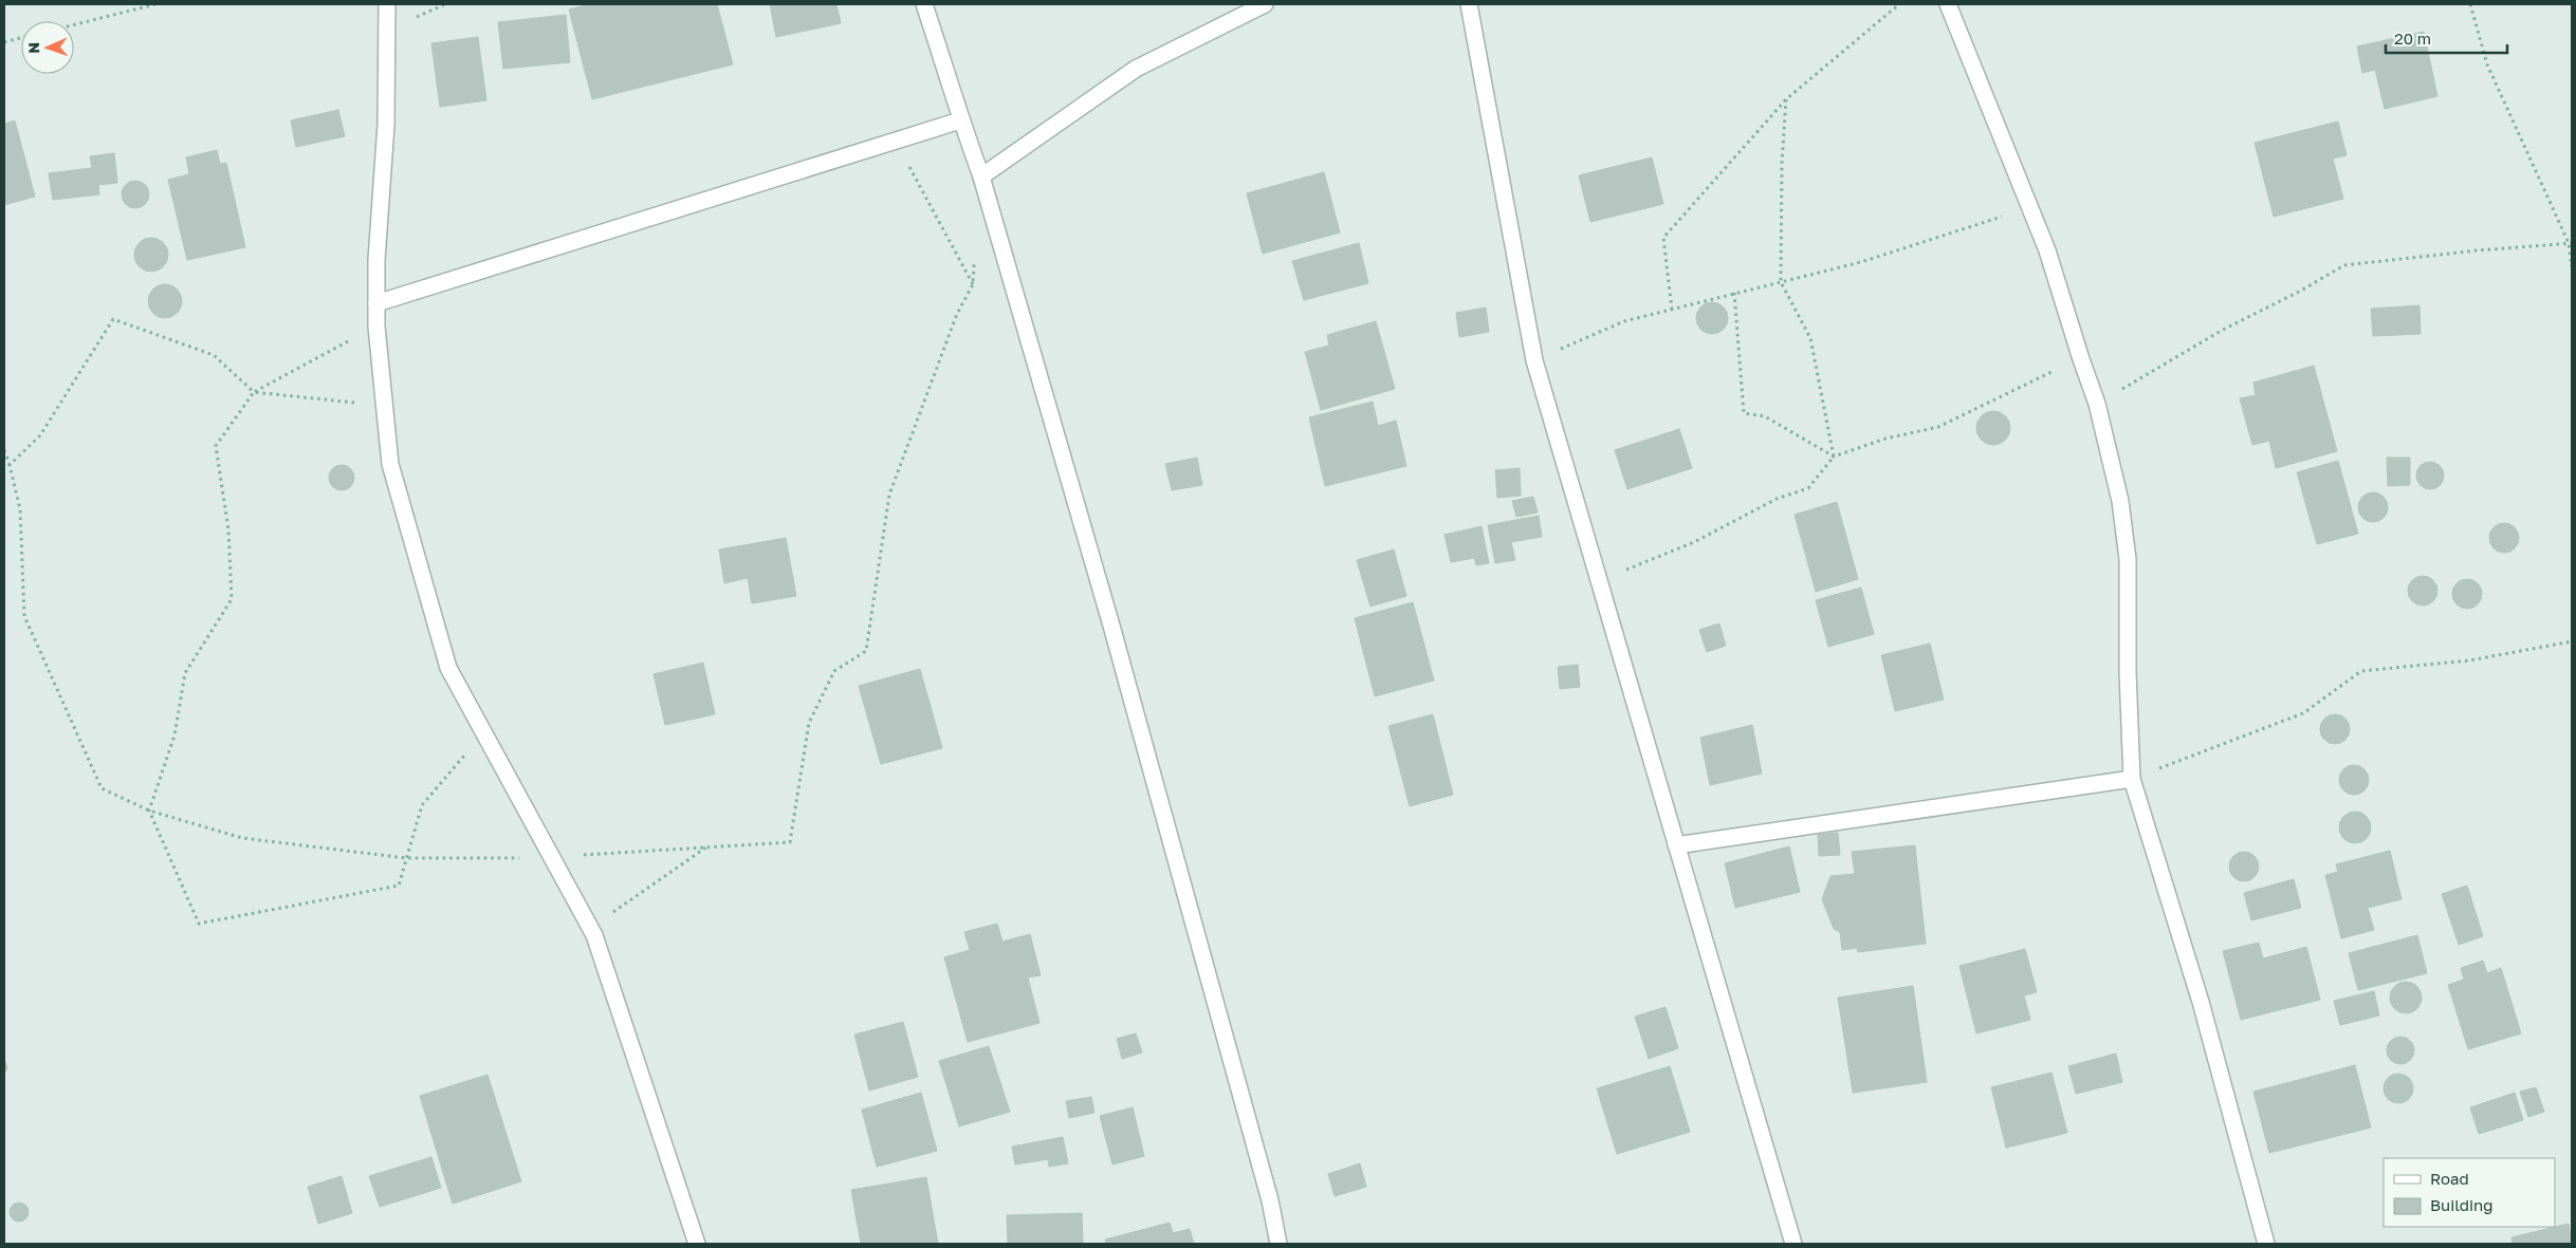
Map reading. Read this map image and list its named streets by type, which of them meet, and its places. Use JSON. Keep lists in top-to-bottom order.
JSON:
{
  "legend": ["Road", "Building"],
  "scale_bar": "20 m",
  "north": "left"
}
